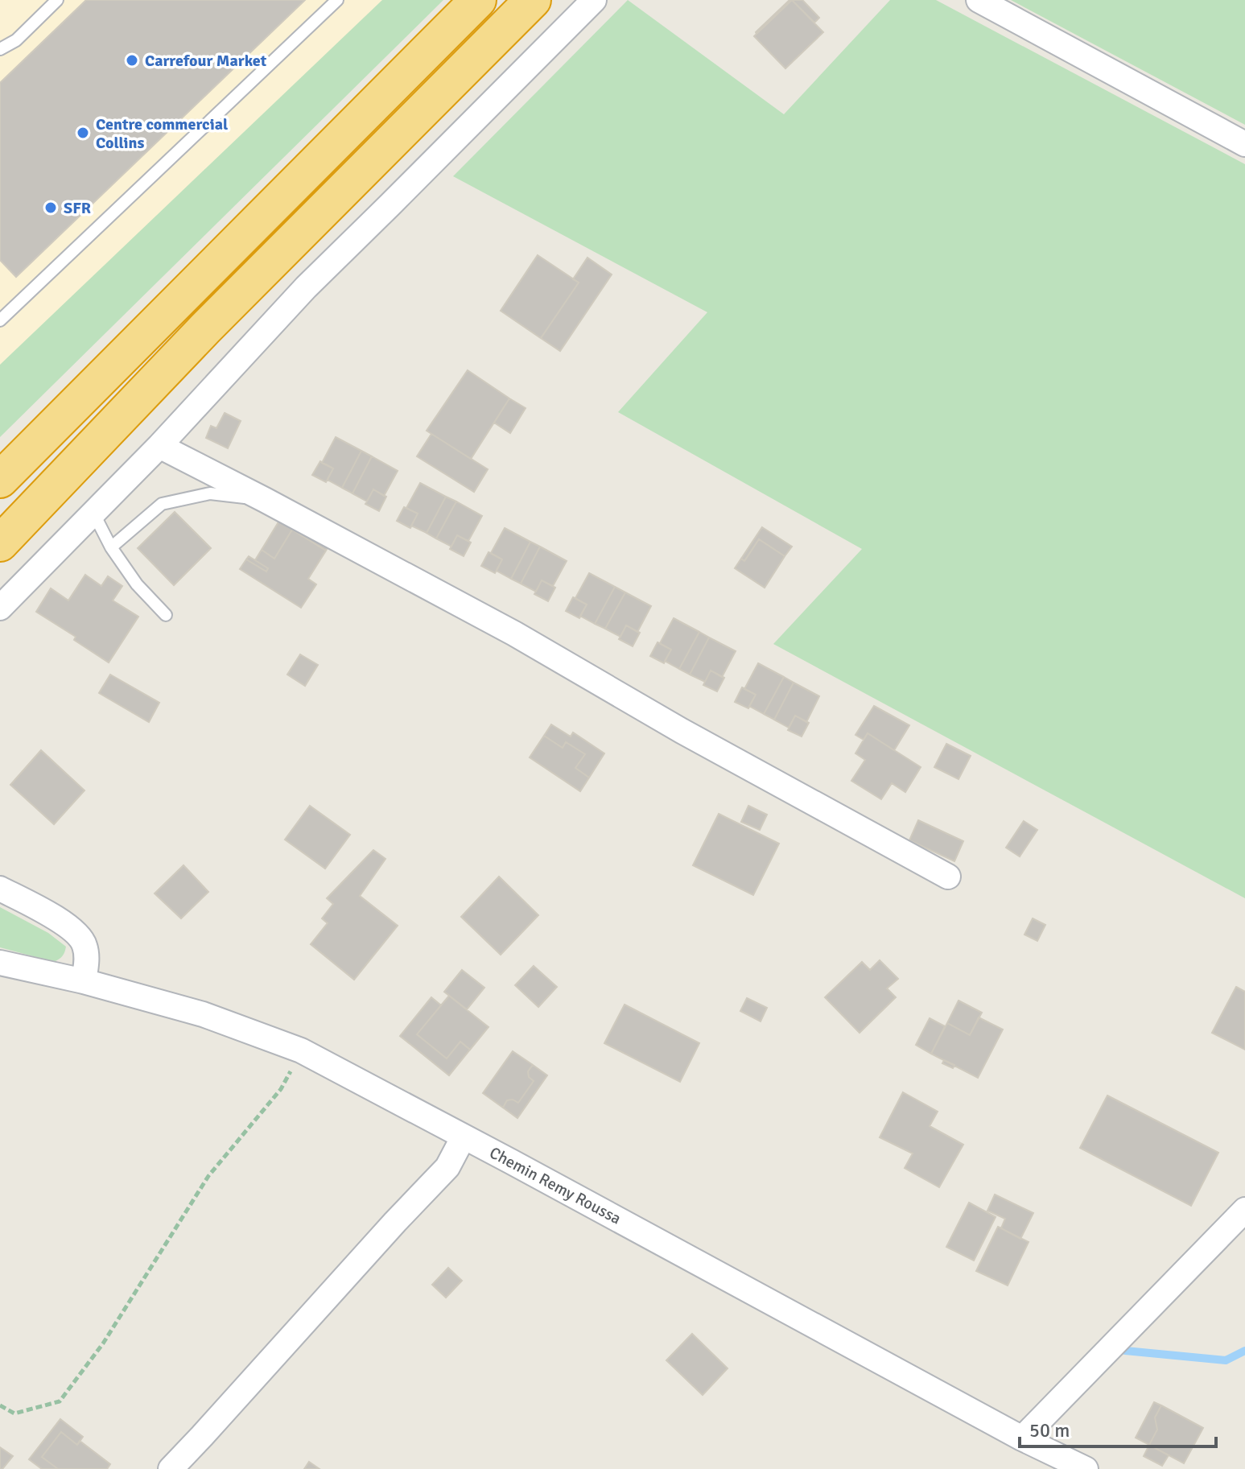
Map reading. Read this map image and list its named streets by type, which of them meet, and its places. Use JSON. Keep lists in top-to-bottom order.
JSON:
{
  "streets": {
    "street": ["Chemin Remy Roussa"]
  },
  "places": ["Carrefour Market", "Centre commercial Collins", "SFR"],
  "scale_bar": "50 m"
}
